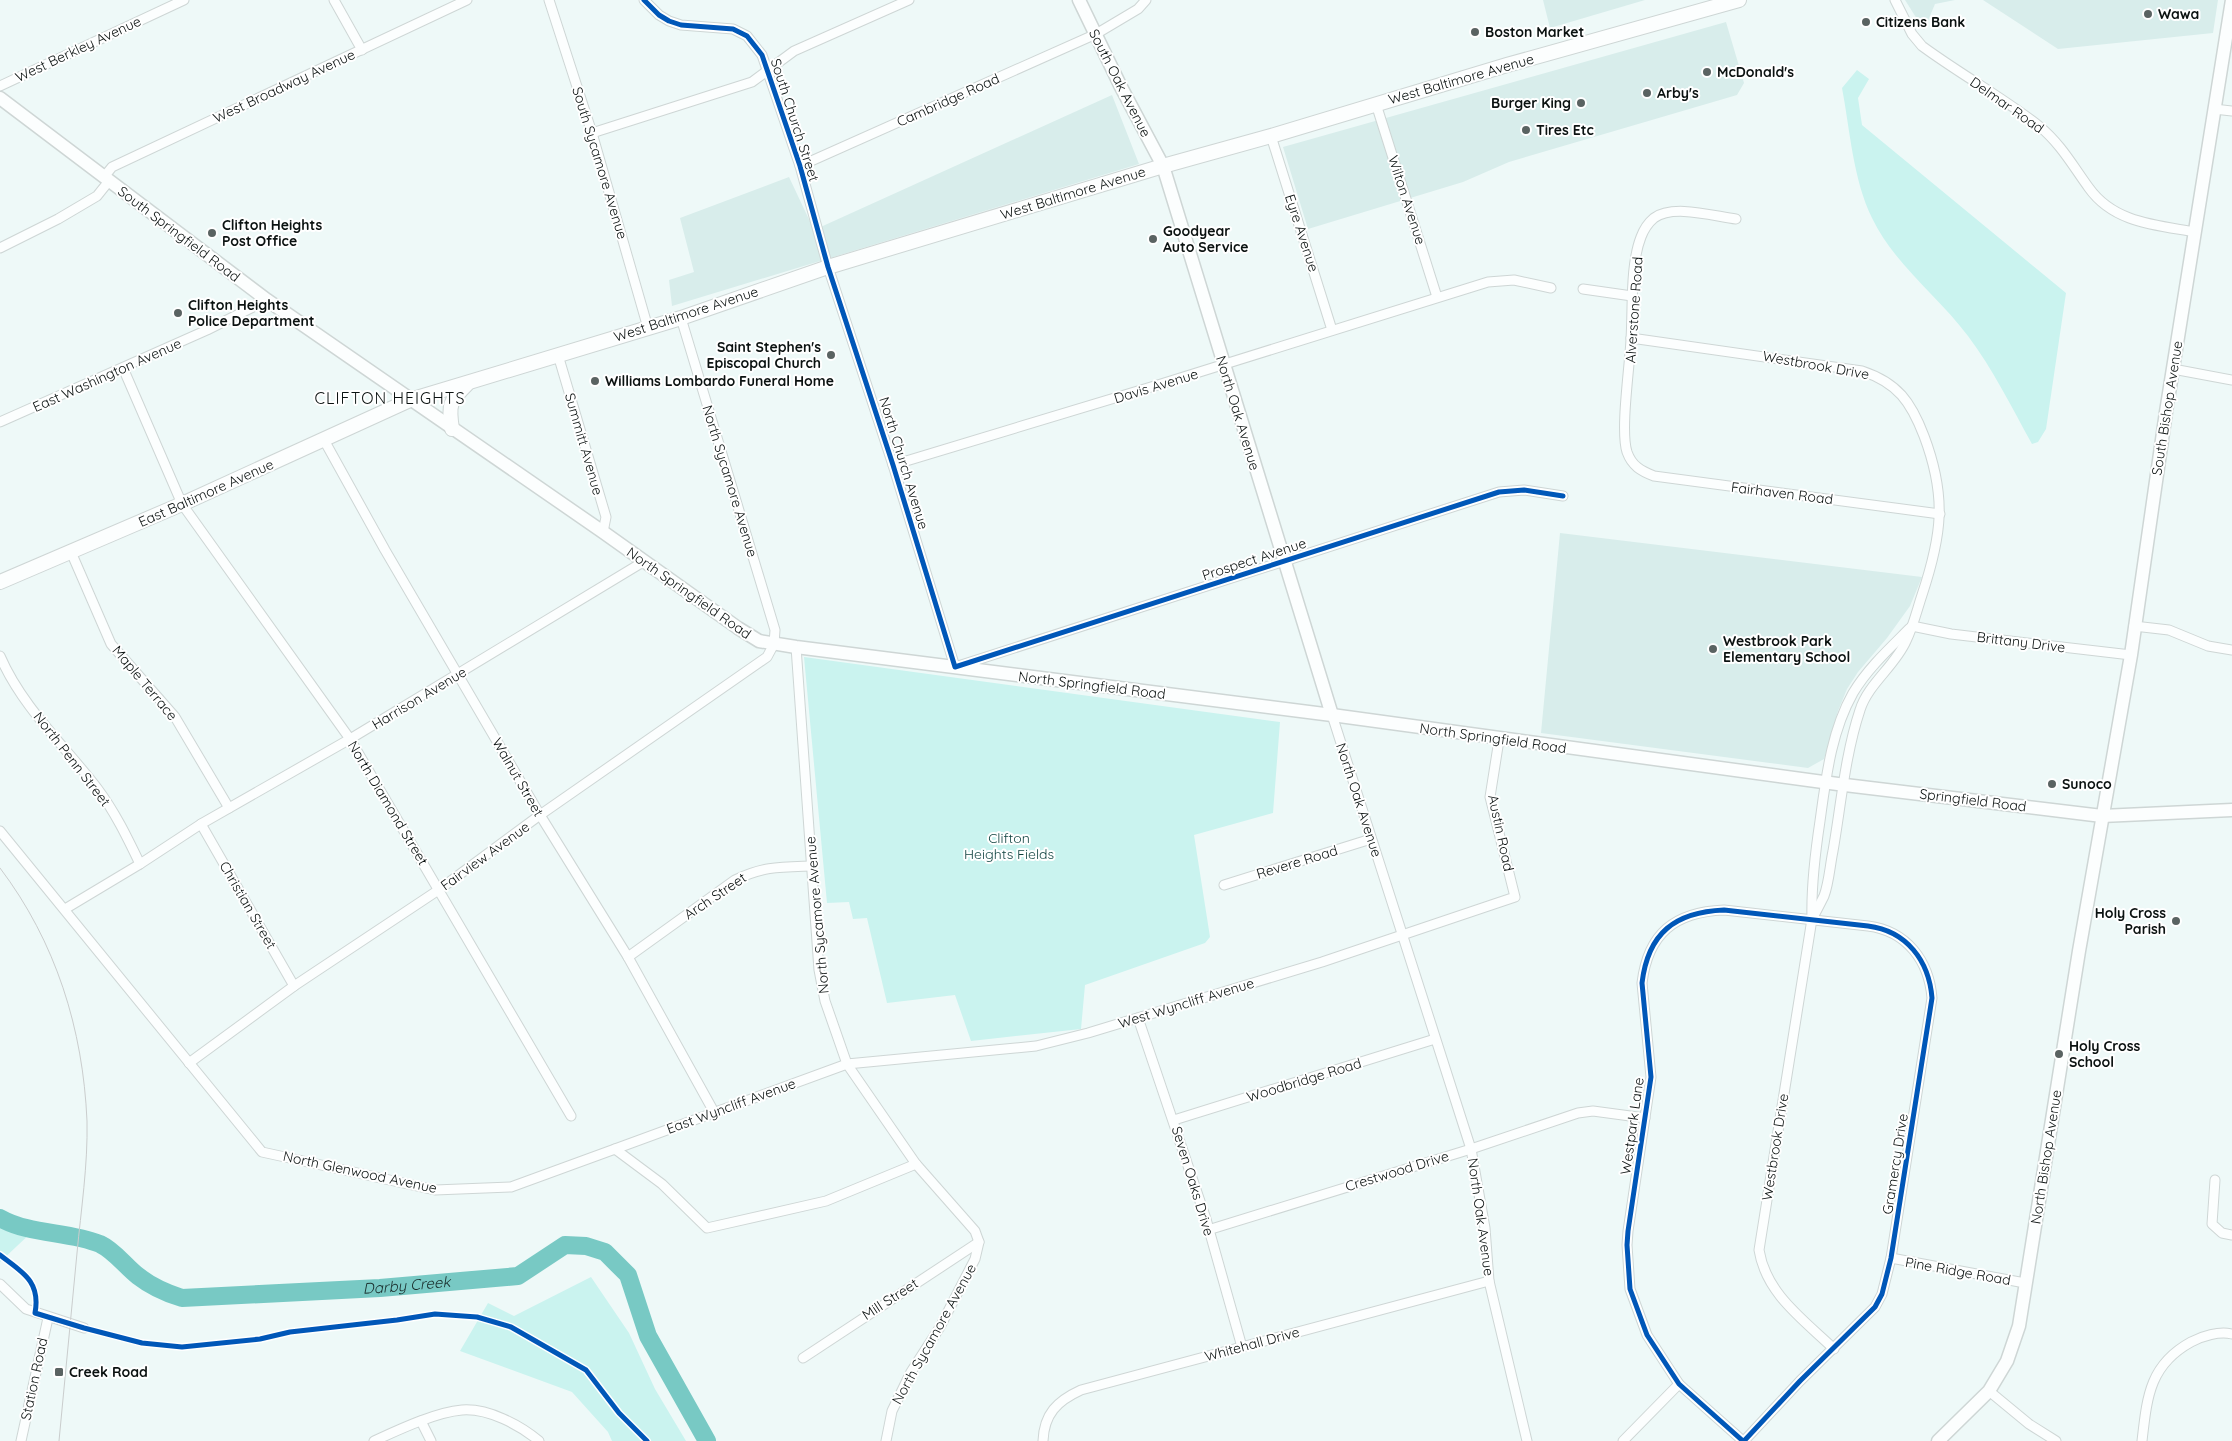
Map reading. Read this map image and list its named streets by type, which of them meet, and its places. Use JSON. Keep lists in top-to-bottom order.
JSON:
{
  "streets": {
    "main road": [
      "West Baltimore Avenue",
      "South Oak Avenue",
      "South Springfield Road",
      "South Bishop Avenue",
      "North Oak Avenue",
      "East Baltimore Avenue",
      "North Springfield Road",
      "Springfield Road",
      "North Bishop Avenue"
    ],
    "street": [
      "West Berkley Avenue",
      "West Broadway Avenue",
      "Cambridge Road",
      "Delmar Road",
      "South Church Street",
      "South Sycamore Avenue",
      "Wilton Avenue",
      "Eyre Avenue",
      "Alverstone Road",
      "Westbrook Drive",
      "East Washington Avenue",
      "Davis Avenue",
      "Summitt Avenue",
      "North Church Avenue",
      "North Sycamore Avenue",
      "Fairhaven Road",
      "Prospect Avenue",
      "Brittany Drive",
      "Maple Terrace",
      "Harrison Avenue",
      "North Penn Street",
      "Walnut Street",
      "North Diamond Street",
      "Austin Road",
      "Fairview Avenue",
      "Revere Road",
      "Arch Street",
      "Christian Street",
      "West Wyncliff Avenue",
      "Woodbridge Road",
      "East Wyncliff Avenue",
      "Westpark Lane",
      "Gramercy Drive",
      "Crestwood Drive",
      "North Glenwood Avenue",
      "Seven Oaks Drive",
      "Pine Ridge Road",
      "Mill Street",
      "Whitehall Drive",
      "Station Road"
    ]
  },
  "crossings": [
    ["West Baltimore Avenue", "South Oak Avenue"],
    ["West Baltimore Avenue", "South Church Street"],
    ["West Baltimore Avenue", "South Sycamore Avenue"],
    ["West Baltimore Avenue", "Wilton Avenue"],
    ["West Baltimore Avenue", "Eyre Avenue"],
    ["West Baltimore Avenue", "South Springfield Road"],
    ["West Baltimore Avenue", "North Oak Avenue"],
    ["West Baltimore Avenue", "Summitt Avenue"],
    ["West Baltimore Avenue", "North Church Avenue"],
    ["West Baltimore Avenue", "North Sycamore Avenue"],
    ["West Baltimore Avenue", "East Baltimore Avenue"],
    ["West Baltimore Avenue", "North Springfield Road"],
    ["South Oak Avenue", "Cambridge Road"],
    ["South Oak Avenue", "North Oak Avenue"],
    ["West Broadway Avenue", "South Springfield Road"],
    ["Cambridge Road", "South Church Street"],
    ["Delmar Road", "South Bishop Avenue"],
    ["South Church Street", "North Church Avenue"],
    ["Wilton Avenue", "Davis Avenue"],
    ["Eyre Avenue", "Davis Avenue"],
    ["South Springfield Road", "East Washington Avenue"],
    ["South Springfield Road", "East Baltimore Avenue"],
    ["South Springfield Road", "North Springfield Road"],
    ["Alverstone Road", "Westbrook Drive"],
    ["Alverstone Road", "Fairhaven Road"],
    ["Westbrook Drive", "Fairhaven Road"],
    ["Westbrook Drive", "North Springfield Road"],
    ["Westbrook Drive", "Brittany Drive"],
    ["Westbrook Drive", "Springfield Road"],
    ["Westbrook Drive", "Westpark Lane"],
    ["Westbrook Drive", "Gramercy Drive"],
    ["East Washington Avenue", "North Diamond Street"],
    ["Davis Avenue", "North Oak Avenue"],
    ["Davis Avenue", "North Church Avenue"],
    ["South Bishop Avenue", "Brittany Drive"],
    ["South Bishop Avenue", "Springfield Road"],
    ["South Bishop Avenue", "North Bishop Avenue"],
    ["North Oak Avenue", "Prospect Avenue"],
    ["North Oak Avenue", "North Springfield Road"],
    ["North Oak Avenue", "Revere Road"],
    ["North Oak Avenue", "West Wyncliff Avenue"],
    ["North Oak Avenue", "Woodbridge Road"],
    ["North Oak Avenue", "Crestwood Drive"],
    ["North Oak Avenue", "Whitehall Drive"],
    ["Summitt Avenue", "North Springfield Road"],
    ["North Church Avenue", "Prospect Avenue"],
    ["North Church Avenue", "North Springfield Road"],
    ["North Sycamore Avenue", "North Springfield Road"],
    ["North Sycamore Avenue", "Fairview Avenue"],
    ["North Sycamore Avenue", "Arch Street"],
    ["North Sycamore Avenue", "West Wyncliff Avenue"],
    ["North Sycamore Avenue", "East Wyncliff Avenue"],
    ["North Sycamore Avenue", "Mill Street"],
    ["East Baltimore Avenue", "North Springfield Road"],
    ["East Baltimore Avenue", "Maple Terrace"],
    ["East Baltimore Avenue", "Walnut Street"],
    ["East Baltimore Avenue", "North Diamond Street"],
    ["Prospect Avenue", "North Springfield Road"],
    ["North Springfield Road", "Harrison Avenue"],
    ["North Springfield Road", "Springfield Road"],
    ["North Springfield Road", "Austin Road"],
    ["North Springfield Road", "Fairview Avenue"],
    ["Maple Terrace", "Harrison Avenue"],
    ["Harrison Avenue", "North Penn Street"],
    ["Harrison Avenue", "Walnut Street"],
    ["Harrison Avenue", "North Diamond Street"],
    ["Harrison Avenue", "Christian Street"],
    ["Harrison Avenue", "North Glenwood Avenue"],
    ["Walnut Street", "Fairview Avenue"],
    ["Walnut Street", "Arch Street"],
    ["Walnut Street", "East Wyncliff Avenue"],
    ["Springfield Road", "North Bishop Avenue"],
    ["North Diamond Street", "Fairview Avenue"],
    ["Austin Road", "West Wyncliff Avenue"],
    ["Fairview Avenue", "Christian Street"],
    ["Fairview Avenue", "North Glenwood Avenue"],
    ["West Wyncliff Avenue", "East Wyncliff Avenue"],
    ["West Wyncliff Avenue", "Seven Oaks Drive"],
    ["Woodbridge Road", "Seven Oaks Drive"],
    ["East Wyncliff Avenue", "North Glenwood Avenue"],
    ["Westpark Lane", "Gramercy Drive"],
    ["Westpark Lane", "Crestwood Drive"],
    ["North Bishop Avenue", "Pine Ridge Road"],
    ["Gramercy Drive", "Pine Ridge Road"],
    ["Crestwood Drive", "Seven Oaks Drive"],
    ["Seven Oaks Drive", "Whitehall Drive"]
  ],
  "districts": ["CLIFTON HEIGHTS"],
  "water": ["Darby Creek"],
  "parks": ["Clifton Heights Fields"],
  "places": {
    "other": [
      "Wawa",
      "Citizens Bank",
      "Boston Market",
      "McDonald's",
      "Arby's",
      "Burger King",
      "Tires Etc",
      "Clifton Heights Post Office",
      "Goodyear Auto Service",
      "Clifton Heights Police Department",
      "Saint Stephen's Episcopal Church",
      "Williams Lombardo Funeral Home",
      "Westbrook Park Elementary School",
      "Sunoco",
      "Holy Cross Parish",
      "Holy Cross School"
    ],
    "transit": ["Creek Road"]
  }
}
